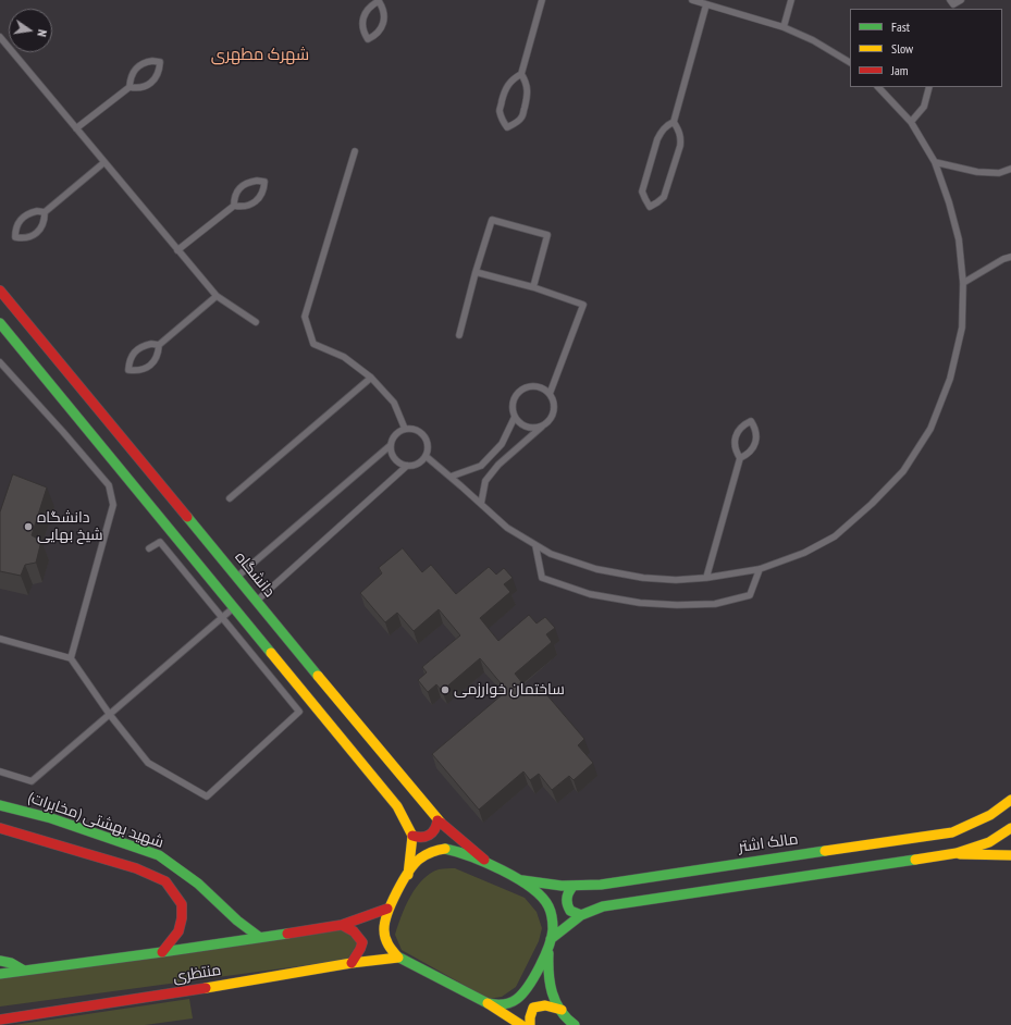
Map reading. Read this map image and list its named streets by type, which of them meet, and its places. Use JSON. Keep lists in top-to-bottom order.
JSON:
{
  "streets": {
    "main road": [
      "دانشگاه",
      "شهید بهشتی (مخابرات)",
      "مالک اشتر",
      "منتظری"
    ]
  },
  "crossings": [
    ["شهید بهشتی (مخابرات)", "منتظری"]
  ],
  "districts": ["شهرک مطهری"],
  "places": ["دانشگاه شیخ بهایی", "ساختمان خوارزمی"],
  "legend": ["Fast", "Slow", "Jam"],
  "north": "right"
}
